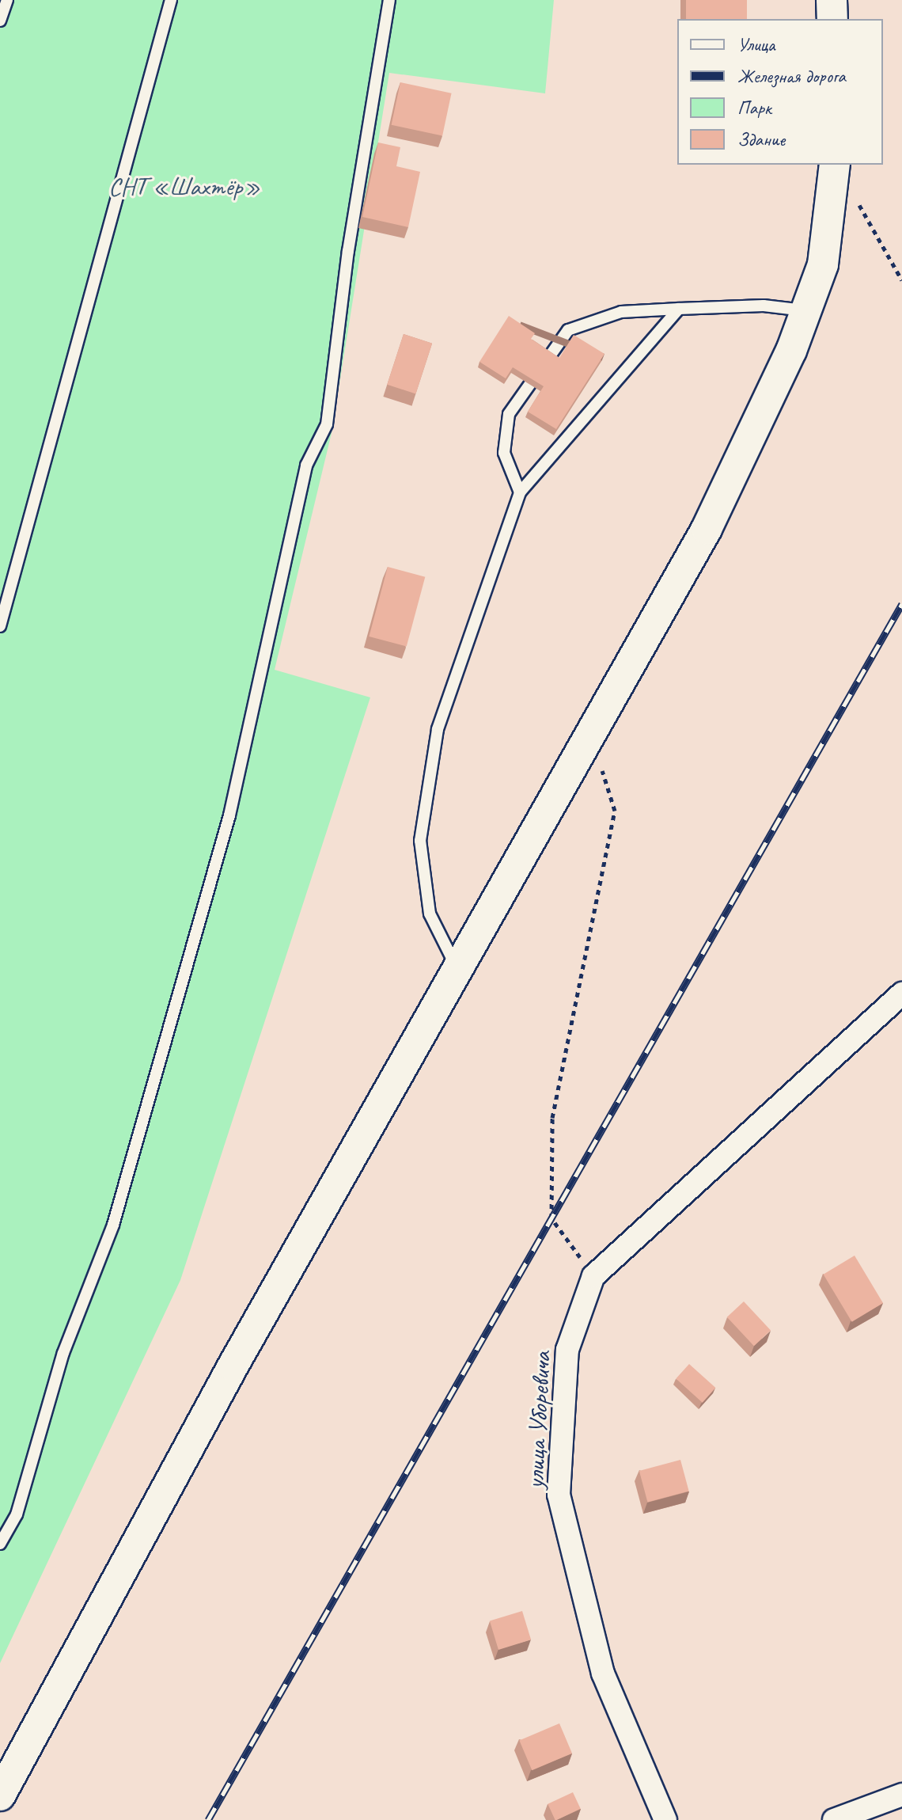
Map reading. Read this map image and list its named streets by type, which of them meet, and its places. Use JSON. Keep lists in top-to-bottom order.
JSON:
{
  "streets": {
    "street": ["улица Уборевича"]
  },
  "parks": ["СНТ «Шахтёр»"],
  "legend": [
    "Улица",
    "Железная дорога",
    "Парк",
    "Здание"
  ]
}
